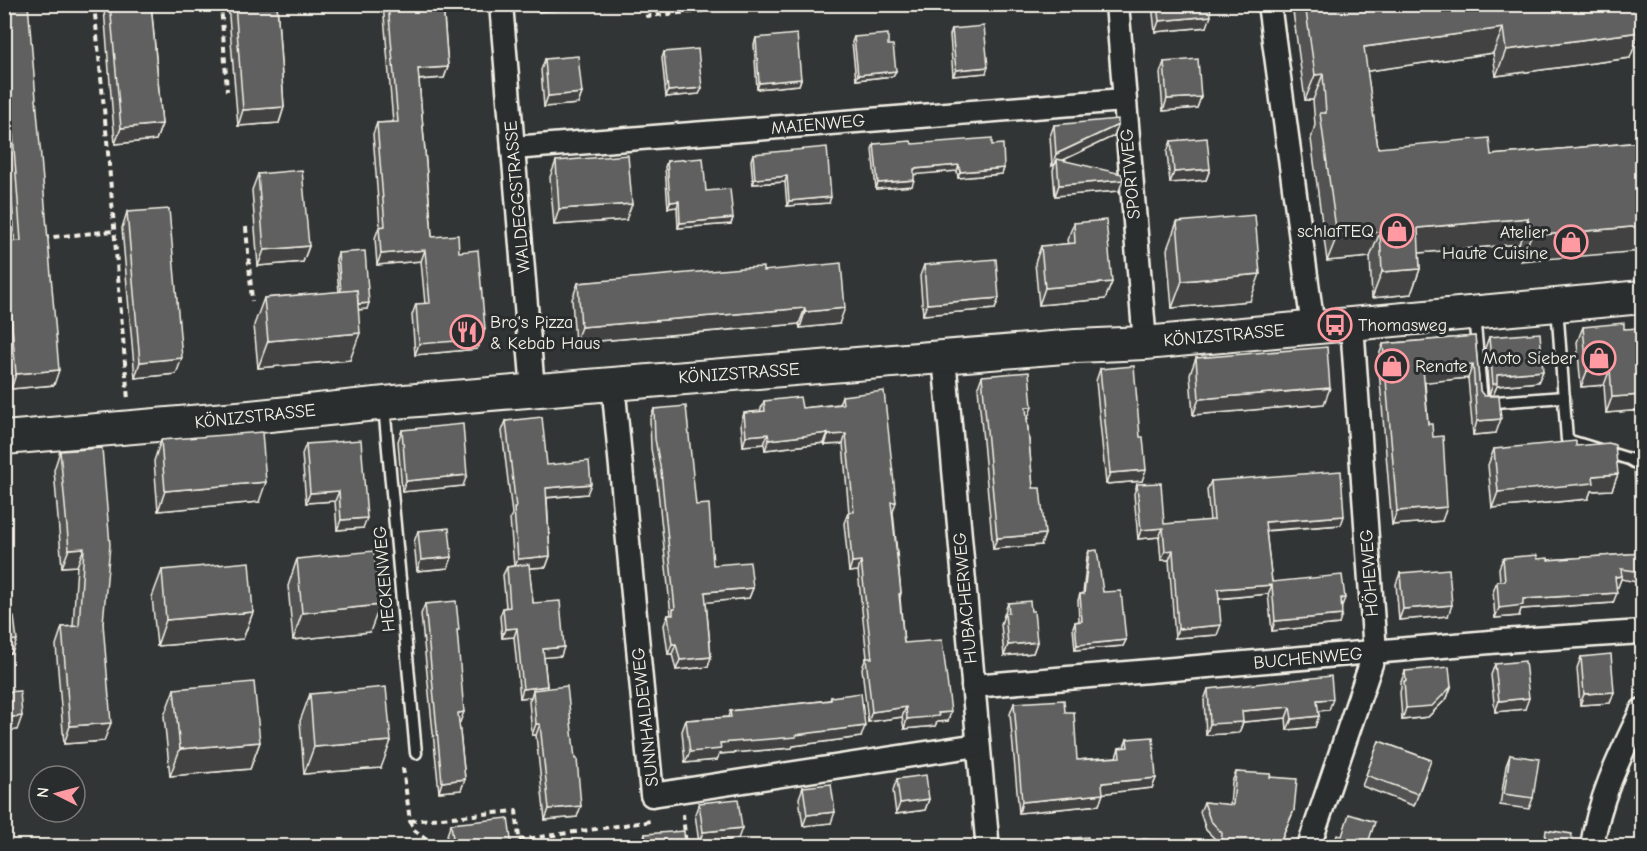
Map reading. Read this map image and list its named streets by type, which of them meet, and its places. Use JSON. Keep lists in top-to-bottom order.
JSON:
{
  "streets": {
    "main road": ["KÖNIZSTRASSE"],
    "street": [
      "MAIENWEG",
      "SPORTWEG",
      "WALDEGGSTRASSE",
      "HÖHEWEG",
      "HUBACHERWEG",
      "BUCHENWEG",
      "SUNNHALDEWEG"
    ],
    "lane": ["HECKENWEG"]
  },
  "crossings": [
    ["MAIENWEG", "SPORTWEG"],
    ["MAIENWEG", "WALDEGGSTRASSE"],
    ["SPORTWEG", "KÖNIZSTRASSE"],
    ["WALDEGGSTRASSE", "KÖNIZSTRASSE"],
    ["KÖNIZSTRASSE", "HÖHEWEG"],
    ["KÖNIZSTRASSE", "HECKENWEG"],
    ["KÖNIZSTRASSE", "HUBACHERWEG"],
    ["KÖNIZSTRASSE", "SUNNHALDEWEG"],
    ["HÖHEWEG", "BUCHENWEG"],
    ["HUBACHERWEG", "BUCHENWEG"],
    ["HUBACHERWEG", "SUNNHALDEWEG"]
  ],
  "places": {
    "shop": [
      "schlafTEQ",
      "Atelier Haute Cuisine",
      "Moto Sieber",
      "Renate"
    ],
    "bus stop": ["Thomasweg"],
    "restaurant": ["Bro's Pizza & Kebab Haus"]
  },
  "north": "left"
}
